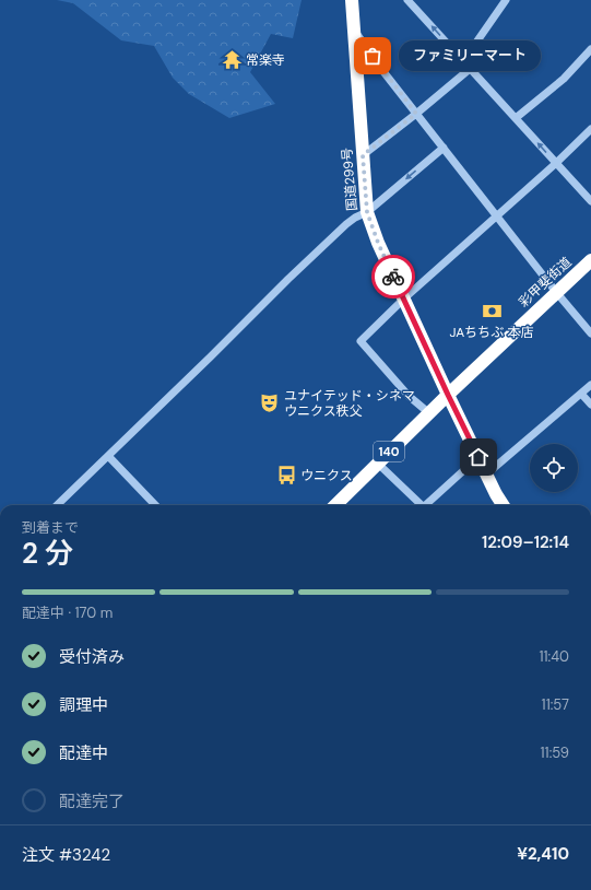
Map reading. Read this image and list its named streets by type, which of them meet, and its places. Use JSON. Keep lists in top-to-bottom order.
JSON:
{
  "streets": {
    "highway": ["国道299号", "彩甲斐街道", "140"]
  },
  "crossings": [
    ["国道299号", "彩甲斐街道"]
  ],
  "places": {
    "other": ["ファミリーマート"],
    "temple": ["常楽寺"],
    "bank": ["JAちちぶ 本店"],
    "theatre": ["ユナイテッド・シネマ ウニクス秩父"],
    "bus stop": ["ウニクス"]
  },
  "page": {
    "bubble": "ファミリーマート",
    "heading": ["2 分", "到着まで", "12:09–12:14"],
    "panel": ["注文 #3242", "¥2,410"],
    "bar": "配達中 · 170 m",
    "list": [
      ["受付済み", "11:40"],
      ["調理中", "11:57"],
      ["配達中", "11:59"],
      "配達完了"
    ]
  }
}
